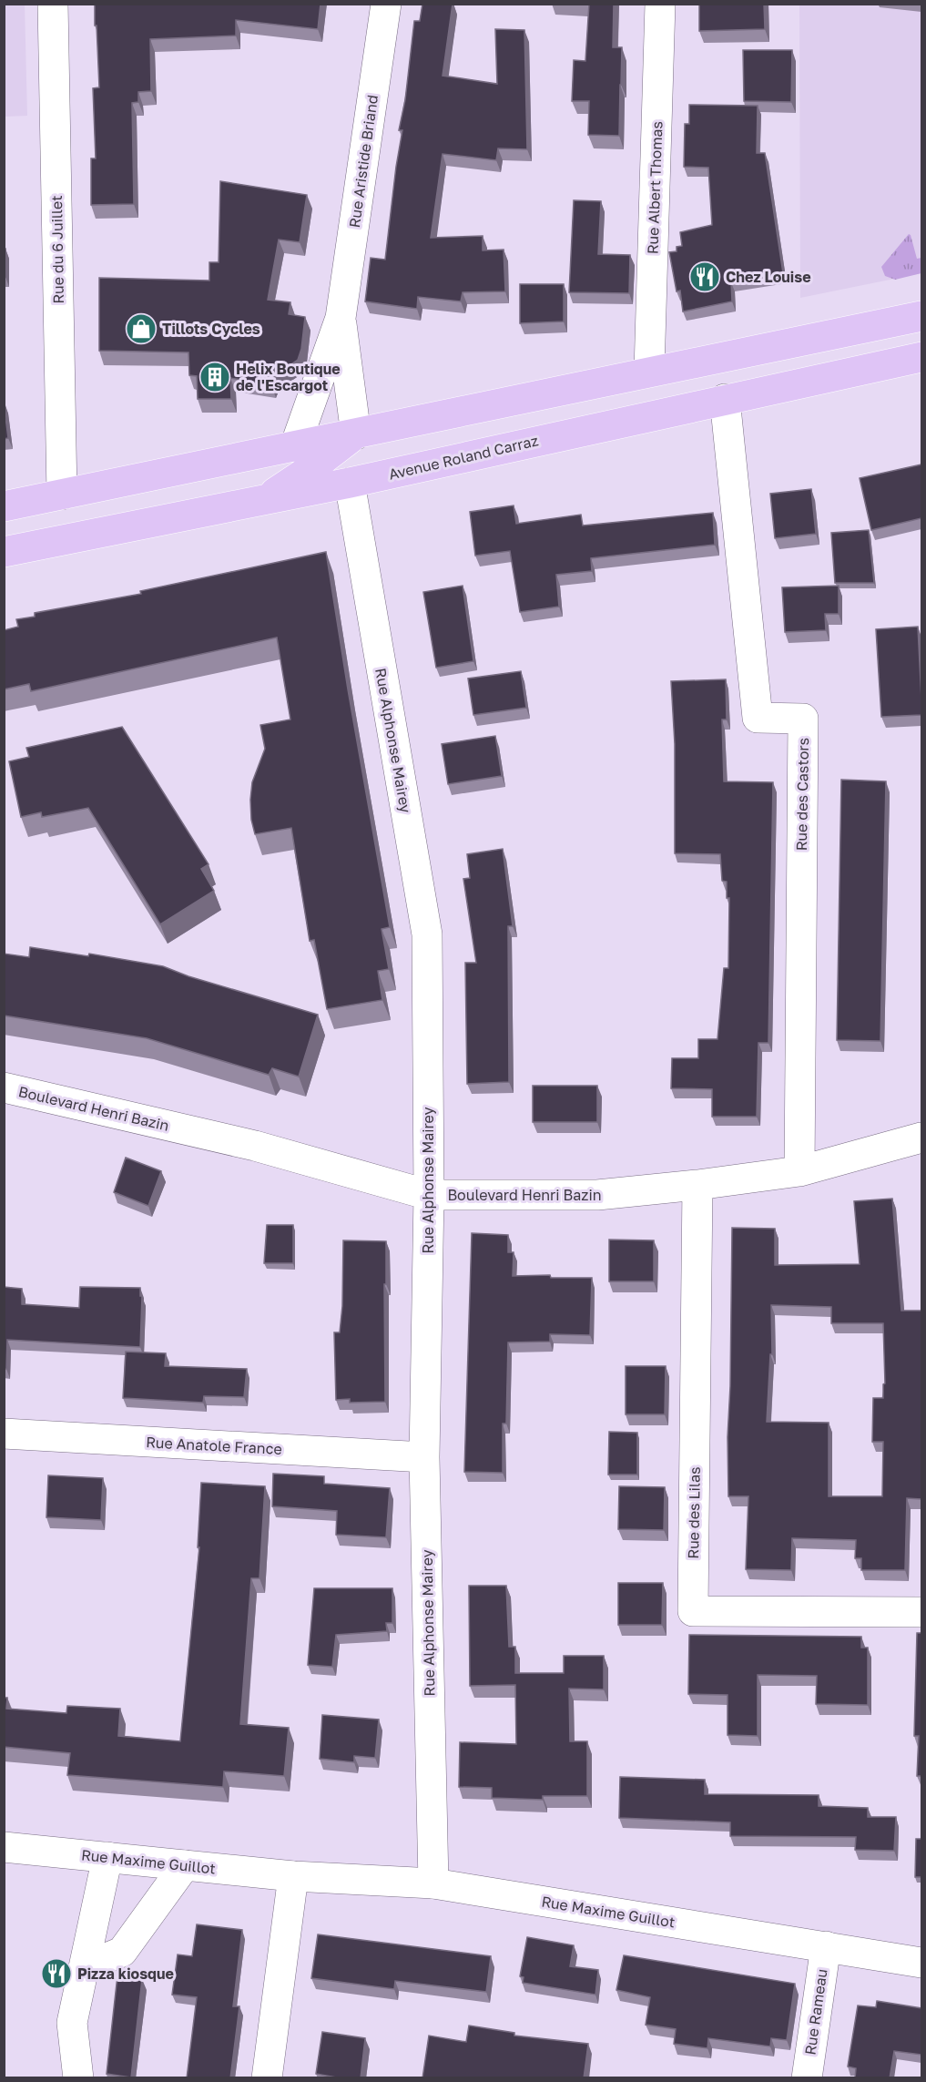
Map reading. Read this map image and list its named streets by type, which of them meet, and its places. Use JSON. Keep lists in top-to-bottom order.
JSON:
{
  "streets": {
    "main road": ["Avenue Roland Carraz"],
    "street": [
      "Rue Aristide Briand",
      "Rue Albert Thomas",
      "Rue du 6 Juillet",
      "Rue Alphonse Mairey",
      "Rue des Castors",
      "Boulevard Henri Bazin",
      "Rue Anatole France",
      "Rue des Lilas",
      "Rue Maxime Guillot",
      "Rue Rameau"
    ]
  },
  "crossings": [
    ["Avenue Roland Carraz", "Rue Alphonse Mairey"],
    ["Avenue Roland Carraz", "Rue des Castors"],
    ["Rue Alphonse Mairey", "Boulevard Henri Bazin"],
    ["Rue Alphonse Mairey", "Rue Anatole France"],
    ["Rue Alphonse Mairey", "Rue Maxime Guillot"],
    ["Rue des Castors", "Boulevard Henri Bazin"],
    ["Boulevard Henri Bazin", "Rue des Lilas"],
    ["Rue Maxime Guillot", "Rue Rameau"]
  ],
  "places": {
    "restaurant": ["Chez Louise", "Pizza kiosque"],
    "shop": ["Tillots Cycles"],
    "building": ["Helix Boutique de l'Escargot"]
  }
}
